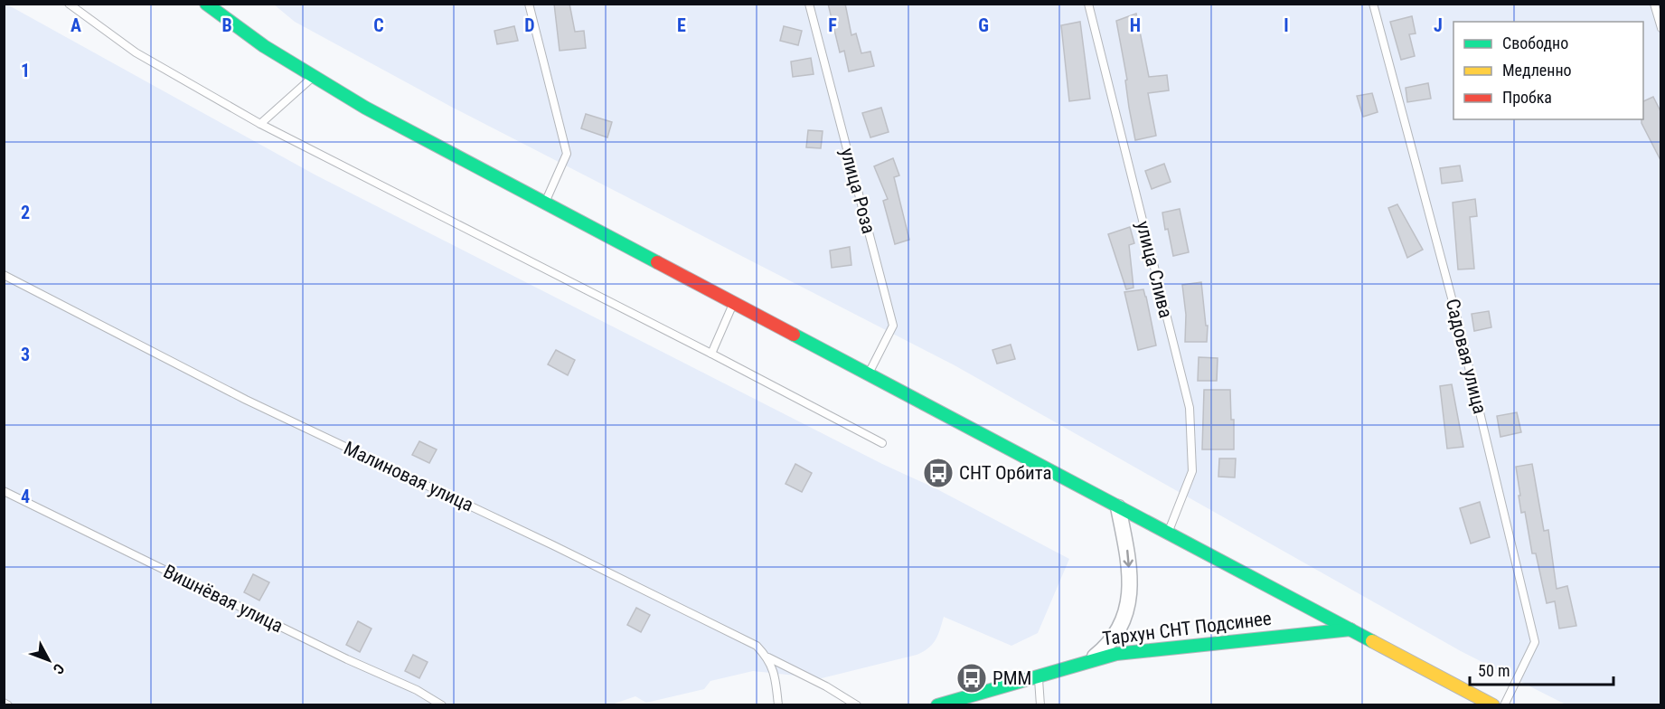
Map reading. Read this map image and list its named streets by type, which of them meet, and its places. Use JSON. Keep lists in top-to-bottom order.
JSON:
{
  "streets": {
    "main road": ["Тархун СНТ Подсинее"],
    "lane": [
      "улица Роза",
      "улица Слива",
      "Садовая улица",
      "Малиновая улица",
      "Вишнёвая улица"
    ]
  },
  "places": {
    "bus stop": ["СНТ Орбита", "РММ"]
  },
  "legend": ["Свободно", "Медленно", "Пробка"],
  "scale_bar": "50 m",
  "north": "bottom right",
  "grid": {
    "columns": [
      "A",
      "B",
      "C",
      "D",
      "E",
      "F",
      "G",
      "H",
      "I",
      "J"
    ],
    "rows": [
      "1",
      "2",
      "3",
      "4"
    ]
  }
}
